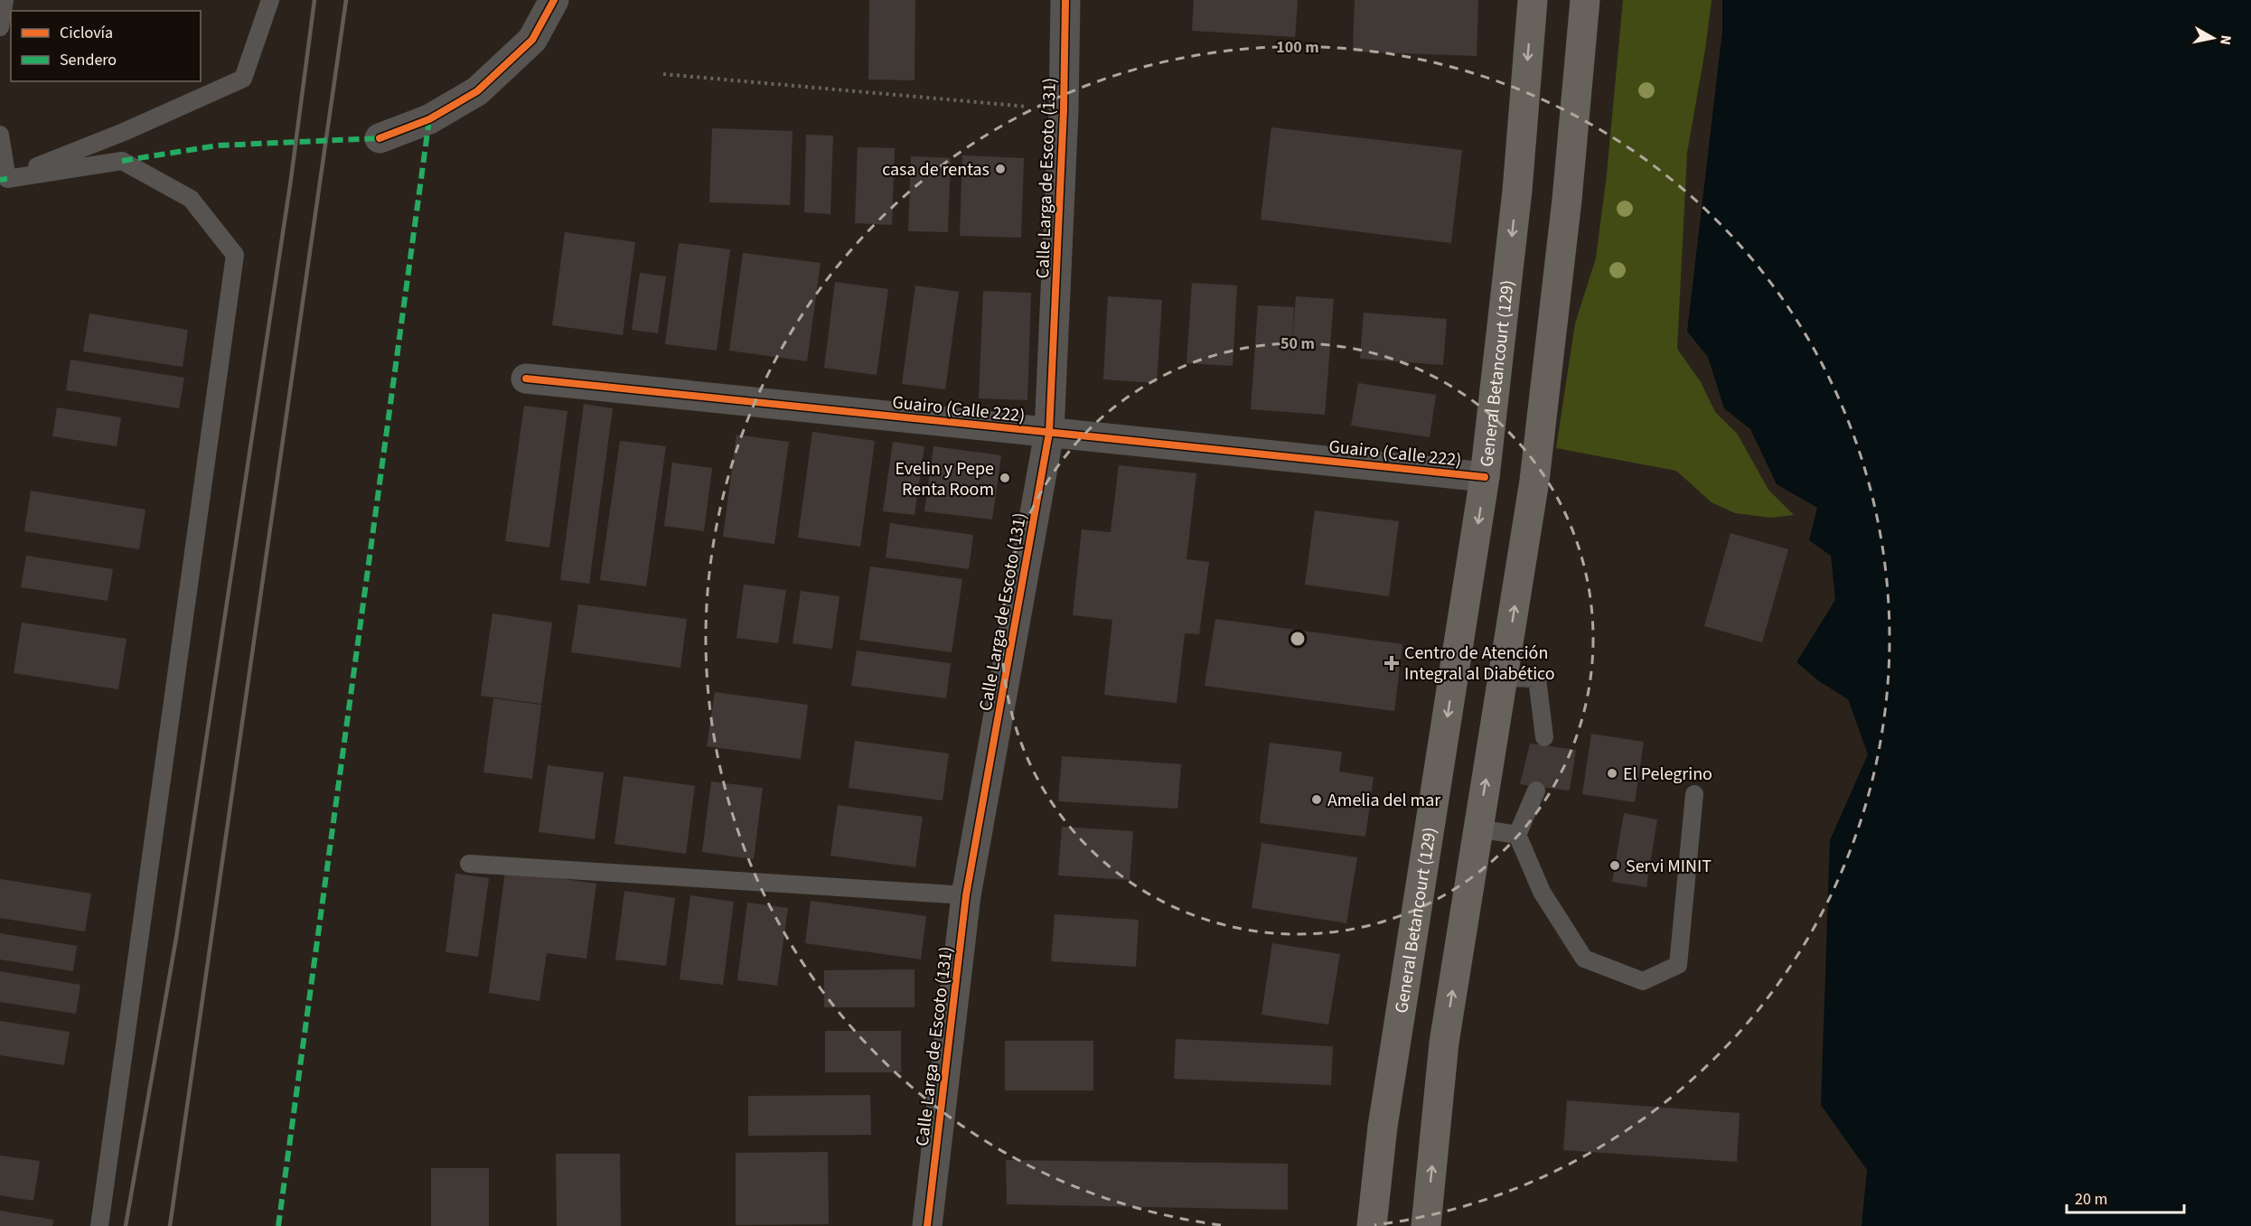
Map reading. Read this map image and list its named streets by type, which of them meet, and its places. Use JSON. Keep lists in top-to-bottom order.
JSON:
{
  "streets": {
    "highway": ["General Betancourt (129)"],
    "street": ["Calle Larga de Escoto (131)", "Guairo (Calle 222)"]
  },
  "crossings": [
    ["Calle Larga de Escoto (131)", "Guairo (Calle 222)"],
    ["General Betancourt (129)", "Guairo (Calle 222)"]
  ],
  "places": {
    "other": [
      "casa de rentas",
      "Evelin y Pepe Renta Room",
      "El Pelegrino",
      "Amelia del mar",
      "Servi MINIT"
    ],
    "health": ["Centro de Atención Integral al Diabético"]
  },
  "legend": ["Ciclovía", "Sendero"],
  "scale_bar": "20 m",
  "north": "right",
  "rings": ["100 m", "50 m"]
}
